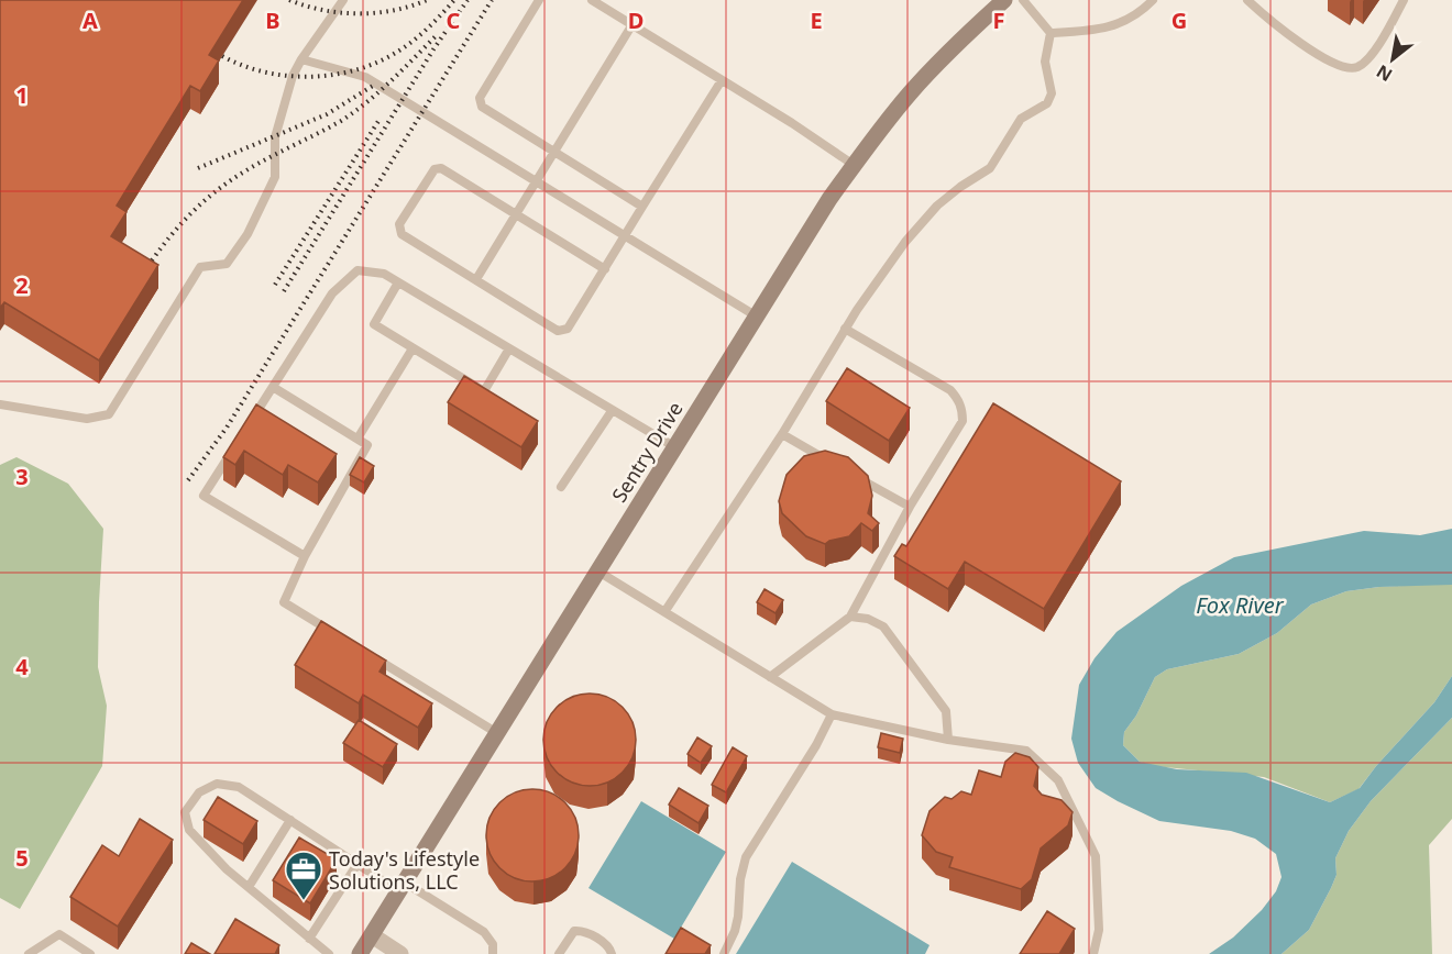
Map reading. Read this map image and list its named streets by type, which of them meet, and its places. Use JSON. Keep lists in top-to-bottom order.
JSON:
{
  "streets": {
    "street": ["Sentry Drive"]
  },
  "water": ["Fox River"],
  "places": {
    "office": ["Today's Lifestyle Solutions, LLC"]
  },
  "north": "bottom left",
  "grid": {
    "columns": [
      "A",
      "B",
      "C",
      "D",
      "E",
      "F",
      "G"
    ],
    "rows": [
      "1",
      "2",
      "3",
      "4",
      "5"
    ]
  }
}
